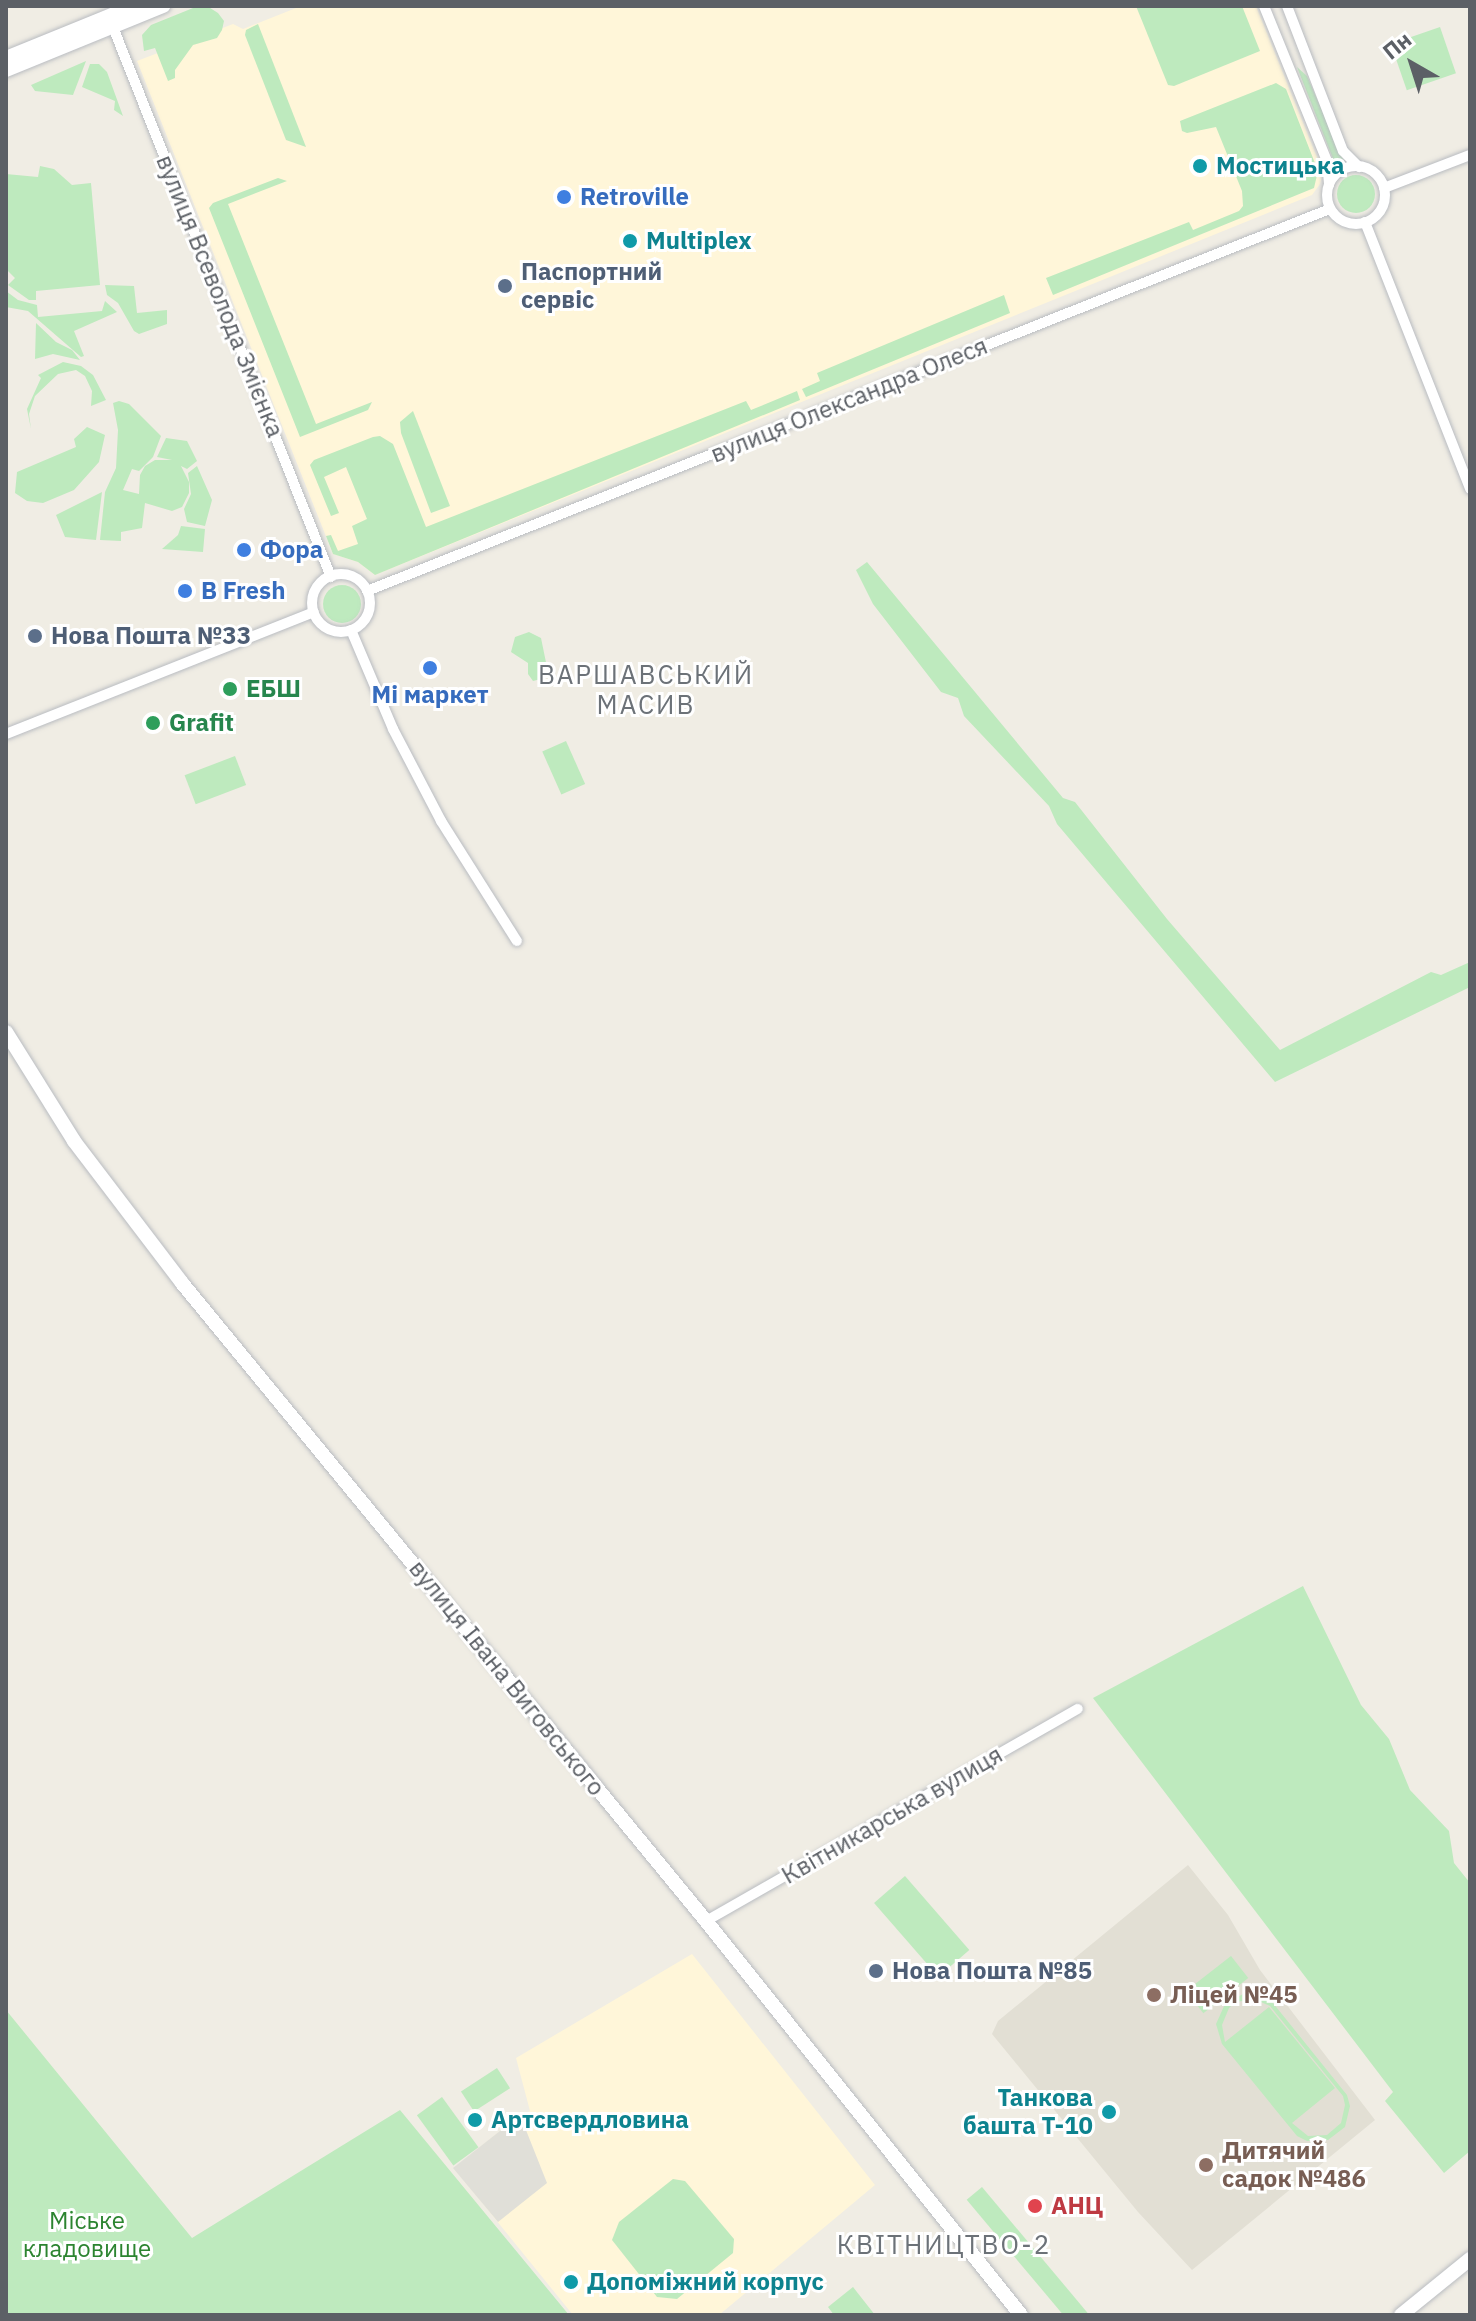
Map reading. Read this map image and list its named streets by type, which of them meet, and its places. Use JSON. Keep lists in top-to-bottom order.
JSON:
{
  "streets": {
    "main road": ["вулиця Івана Виговського"],
    "street": ["вулиця Всеволода Змієнка", "вулиця Олександра Олеся", "Квітникарська вулиця"]
  },
  "crossings": [
    ["вулиця Всеволода Змієнка", "вулиця Олександра Олеся"],
    ["вулиця Івана Виговського", "Квітникарська вулиця"]
  ],
  "districts": ["ВАРШАВСЬКИЙ МАСИВ", "КВІТНИЦТВО-2"],
  "parks": ["Міське кладовище"],
  "places": [
    "Мостицька",
    "Retroville",
    "Multiplex",
    "Паспортний сервіс",
    "Фора",
    "B Fresh",
    "Нова Пошта №33",
    "Mi маркет",
    "ЕБШ",
    "Grafit",
    "Нова Пошта №85",
    "Ліцей №45",
    "Танкова башта Т-10",
    "Артсвердловина",
    "Дитячий садок №486",
    "АНЦ",
    "Допоміжний корпус"
  ],
  "north": "top left"
}
